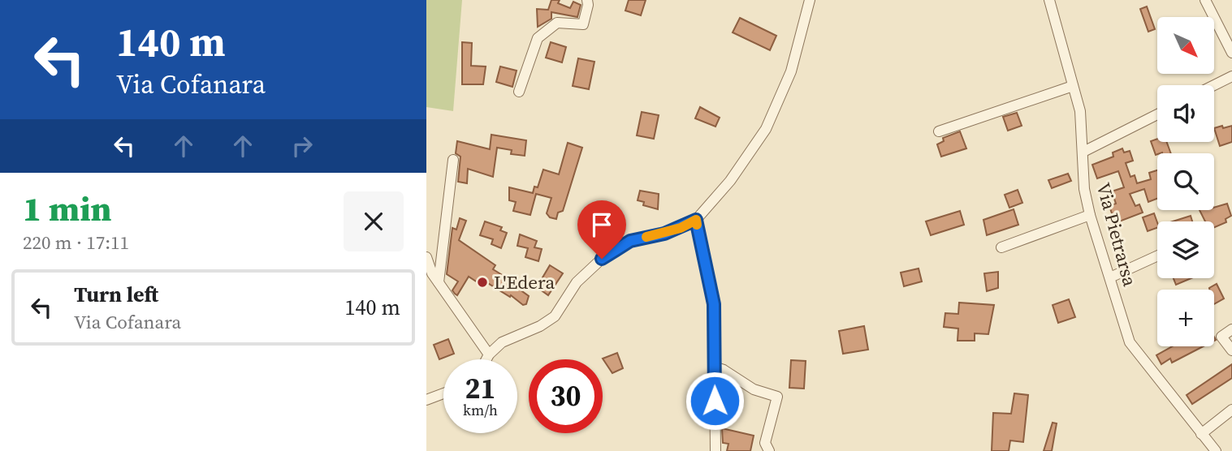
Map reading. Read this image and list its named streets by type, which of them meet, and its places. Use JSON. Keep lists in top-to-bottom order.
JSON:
{
  "streets": {
    "street": ["Via Pietrarsa"]
  },
  "places": ["L'Edera"],
  "north": "bottom right",
  "page": {
    "turn": ["140 m", "Via Cofanara"],
    "map_buttons": "+",
    "heading": ["1 min", "220 m · 17:11"],
    "list": [
      {
        "name": "Turn left",
        "note": "Via Cofanara",
        "value": "140 m"
      }
    ],
    "speed": "21 km/h",
    "limit": "30"
  }
}
